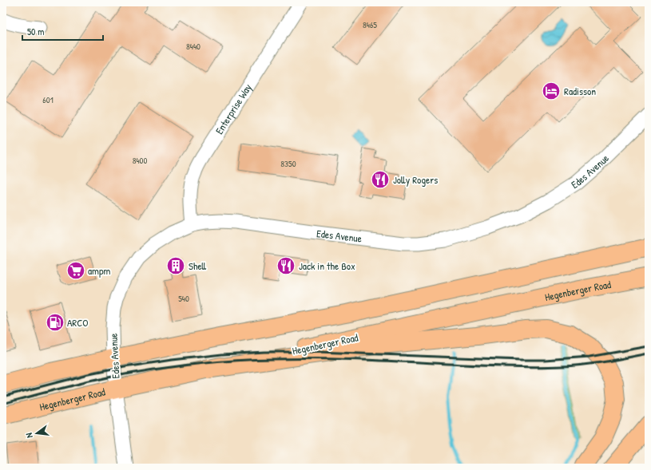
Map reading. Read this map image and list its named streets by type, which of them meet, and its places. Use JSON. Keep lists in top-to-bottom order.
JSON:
{
  "streets": {
    "main road": ["Hegenberger Road"],
    "street": ["Enterprise Way", "Edes Avenue"]
  },
  "crossings": [
    ["Enterprise Way", "Edes Avenue"],
    ["Edes Avenue", "Hegenberger Road"]
  ],
  "places": {
    "hotel": ["Radisson"],
    "restaurant": ["Jolly Rogers", "Jack in the Box"],
    "building": ["Shell"],
    "supermarket": ["ampm"],
    "fuel station": ["ARCO"]
  },
  "house_numbers": [
    "8465",
    "8440",
    "601",
    "8400",
    "8350",
    "540"
  ],
  "scale_bar": "50 m",
  "north": "left"
}
